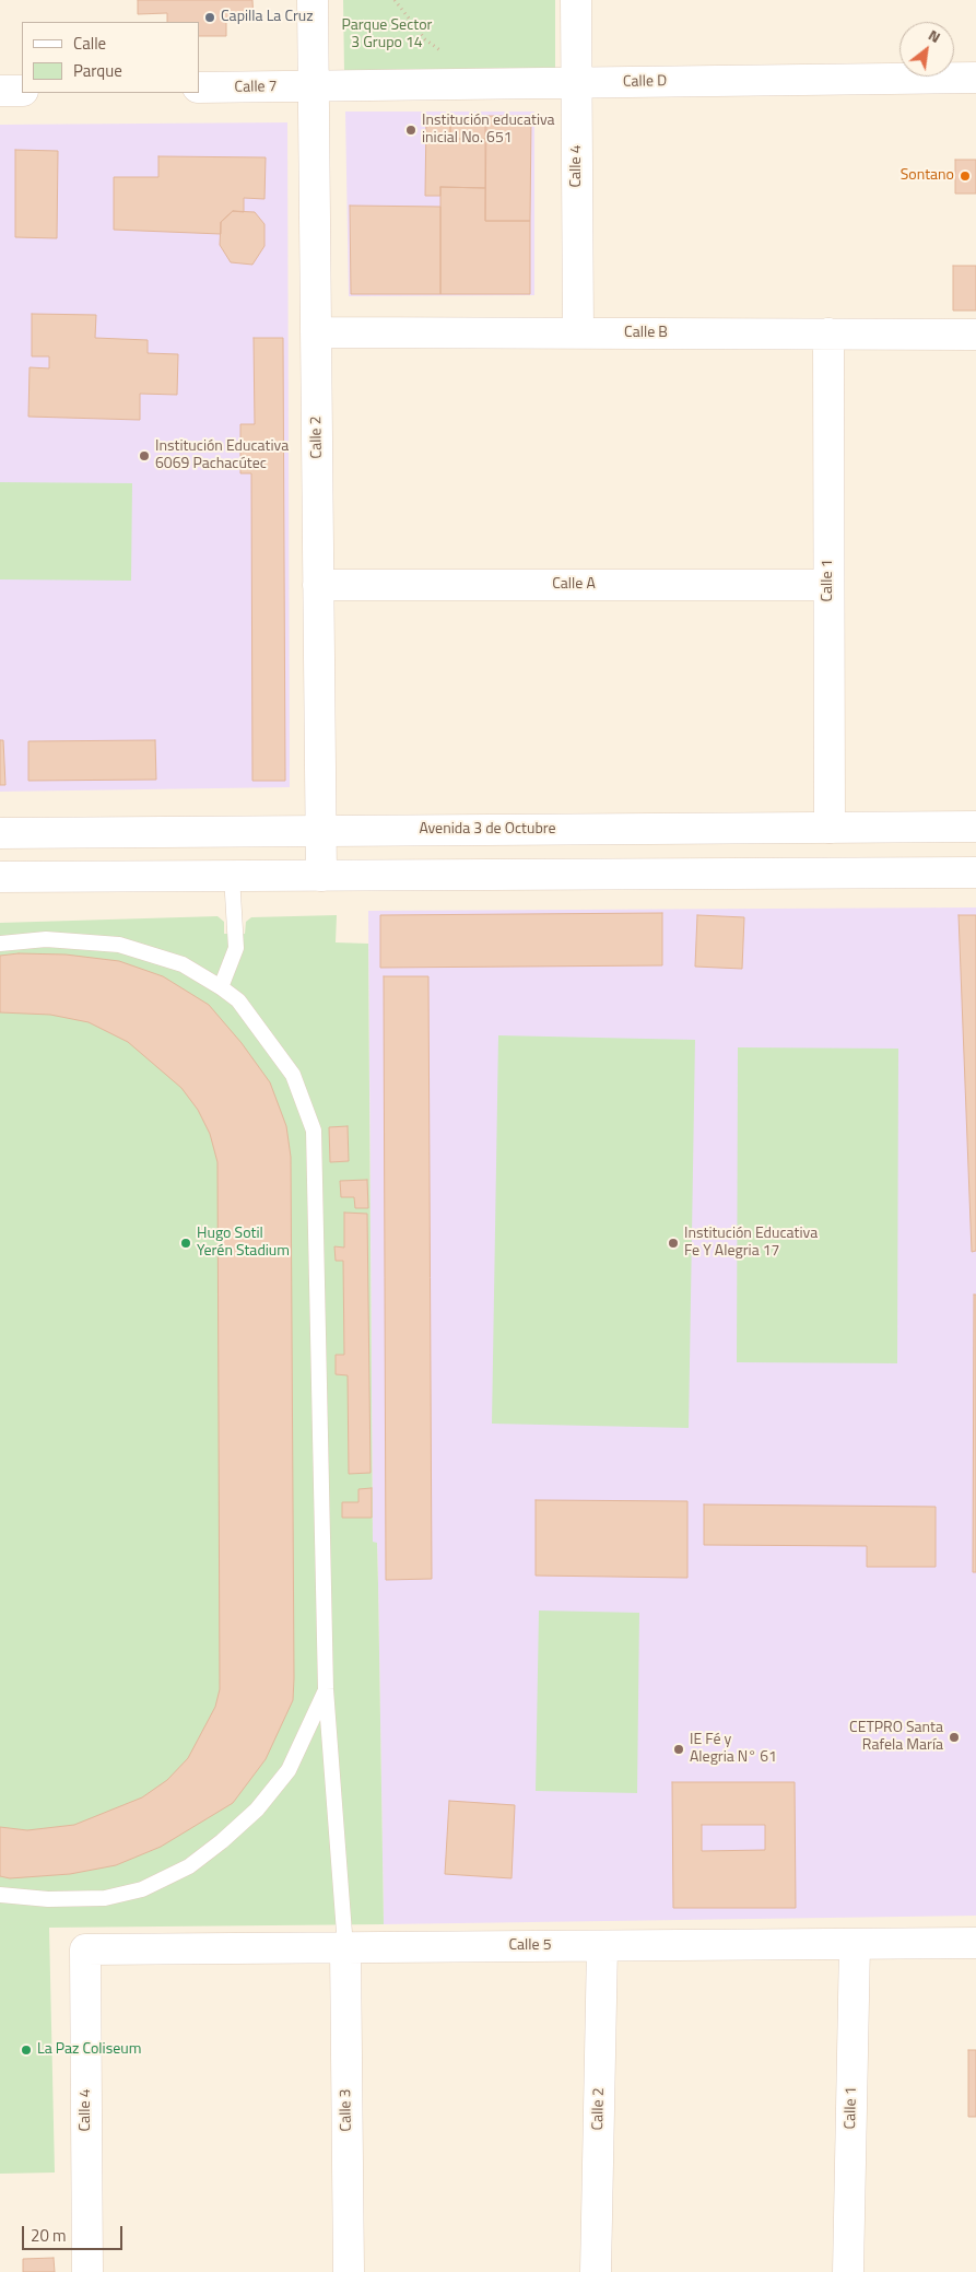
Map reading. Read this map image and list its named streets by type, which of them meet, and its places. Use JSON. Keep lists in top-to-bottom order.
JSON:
{
  "streets": {
    "street": [
      "Calle D",
      "Calle 7",
      "Calle 4",
      "Calle B",
      "Calle 2",
      "Calle 1",
      "Calle A",
      "Avenida 3 de Octubre",
      "Calle 5",
      "Calle 3"
    ]
  },
  "crossings": [
    ["Calle D", "Calle 7"],
    ["Calle D", "Calle 4"],
    ["Calle D", "Calle 2"],
    ["Calle 7", "Calle 2"],
    ["Calle 4", "Calle B"],
    ["Calle 4", "Calle 5"],
    ["Calle B", "Calle 2"],
    ["Calle B", "Calle 1"],
    ["Calle 2", "Calle A"],
    ["Calle 2", "Avenida 3 de Octubre"],
    ["Calle 2", "Calle 5"],
    ["Calle 1", "Calle A"],
    ["Calle 1", "Avenida 3 de Octubre"],
    ["Calle 1", "Calle 5"],
    ["Calle 5", "Calle 3"]
  ],
  "parks": ["Parque Sector 3 Grupo 14"],
  "places": [
    "Capilla La Cruz",
    "Institución educativa inicial No. 651",
    "Sontano",
    "Institución Educativa 6069 Pachacútec",
    "Hugo Sotil Yerén Stadium",
    "Institución Educativa Fe Y Alegria 17",
    "CETPRO Santa Rafela María",
    "IE Fé y Alegria N° 61",
    "La Paz Coliseum"
  ],
  "legend": ["Calle", "Parque"],
  "scale_bar": "20 m",
  "north": "top right"
}
